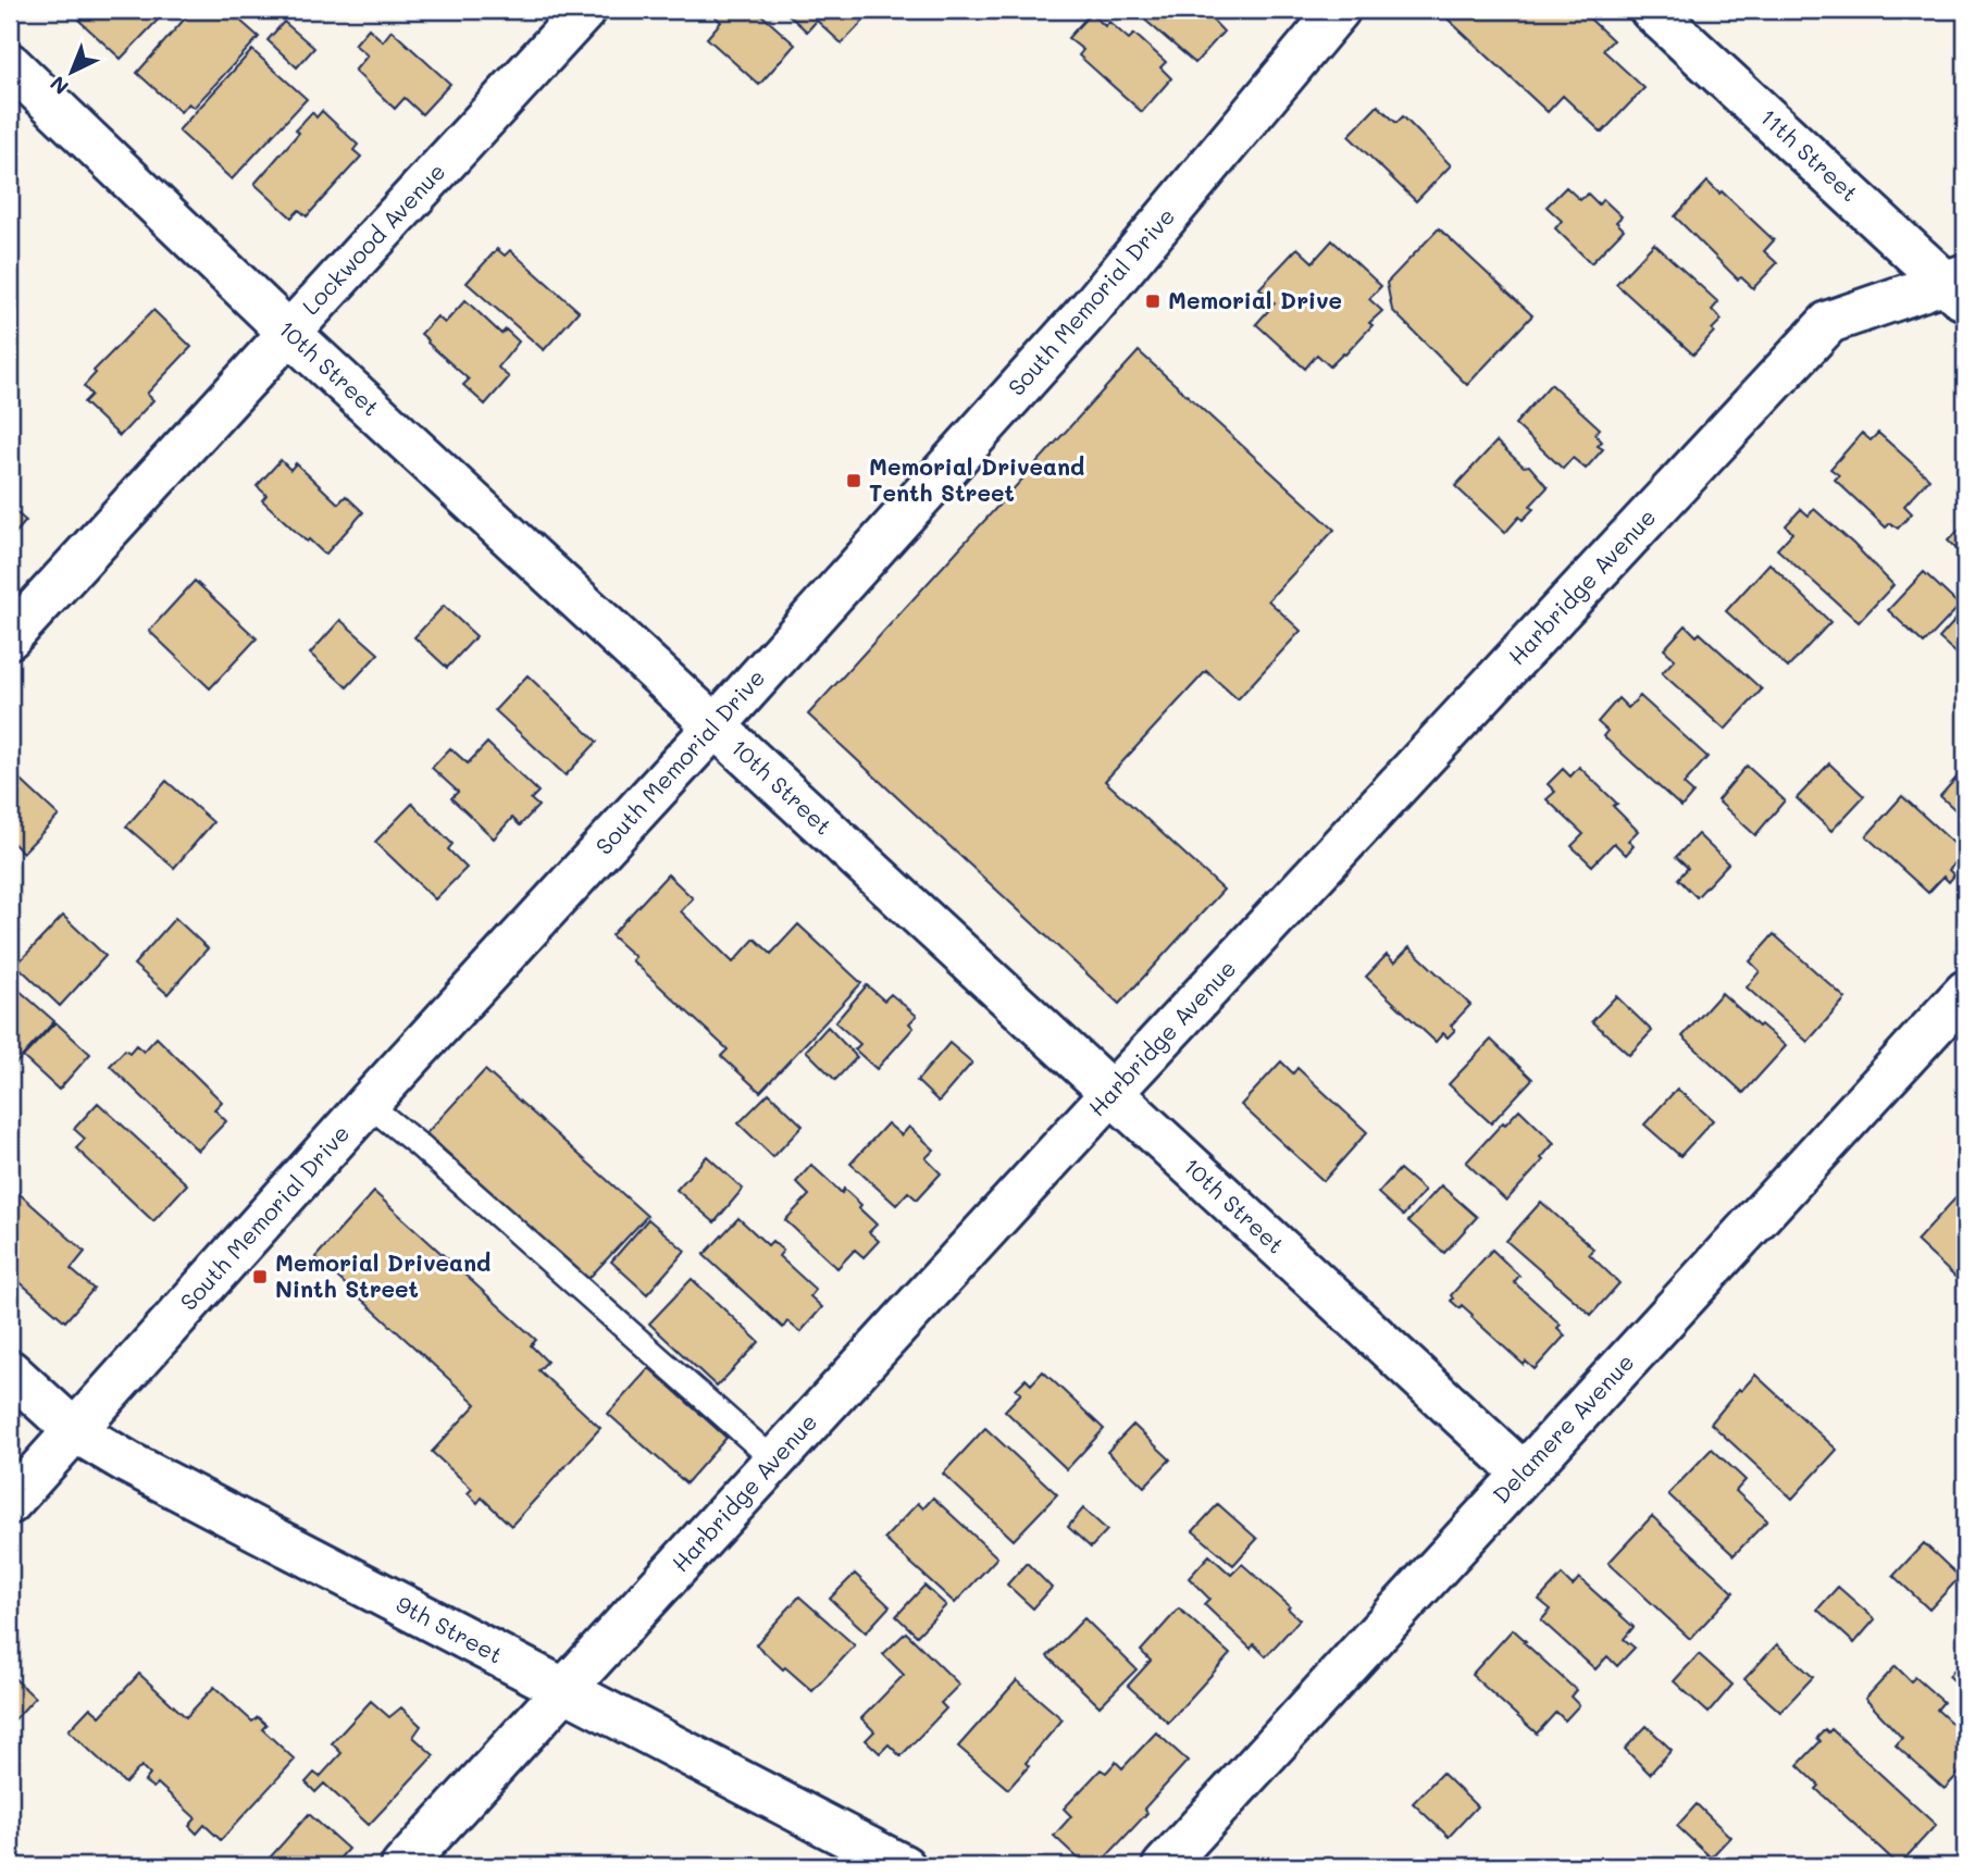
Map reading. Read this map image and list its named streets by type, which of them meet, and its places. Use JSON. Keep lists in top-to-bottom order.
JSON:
{
  "streets": {
    "street": [
      "11th Street",
      "Lockwood Avenue",
      "South Memorial Drive",
      "10th Street",
      "Harbridge Avenue",
      "Delamere Avenue",
      "9th Street"
    ]
  },
  "crossings": [
    ["11th Street", "Harbridge Avenue"],
    ["Lockwood Avenue", "10th Street"],
    ["South Memorial Drive", "10th Street"],
    ["South Memorial Drive", "9th Street"],
    ["10th Street", "Harbridge Avenue"],
    ["10th Street", "Delamere Avenue"],
    ["Harbridge Avenue", "9th Street"]
  ],
  "places": {
    "transit": ["Memorial Drive", "Memorial Driveand Tenth Street", "Memorial Driveand Ninth Street"]
  },
  "north": "bottom left"
}
